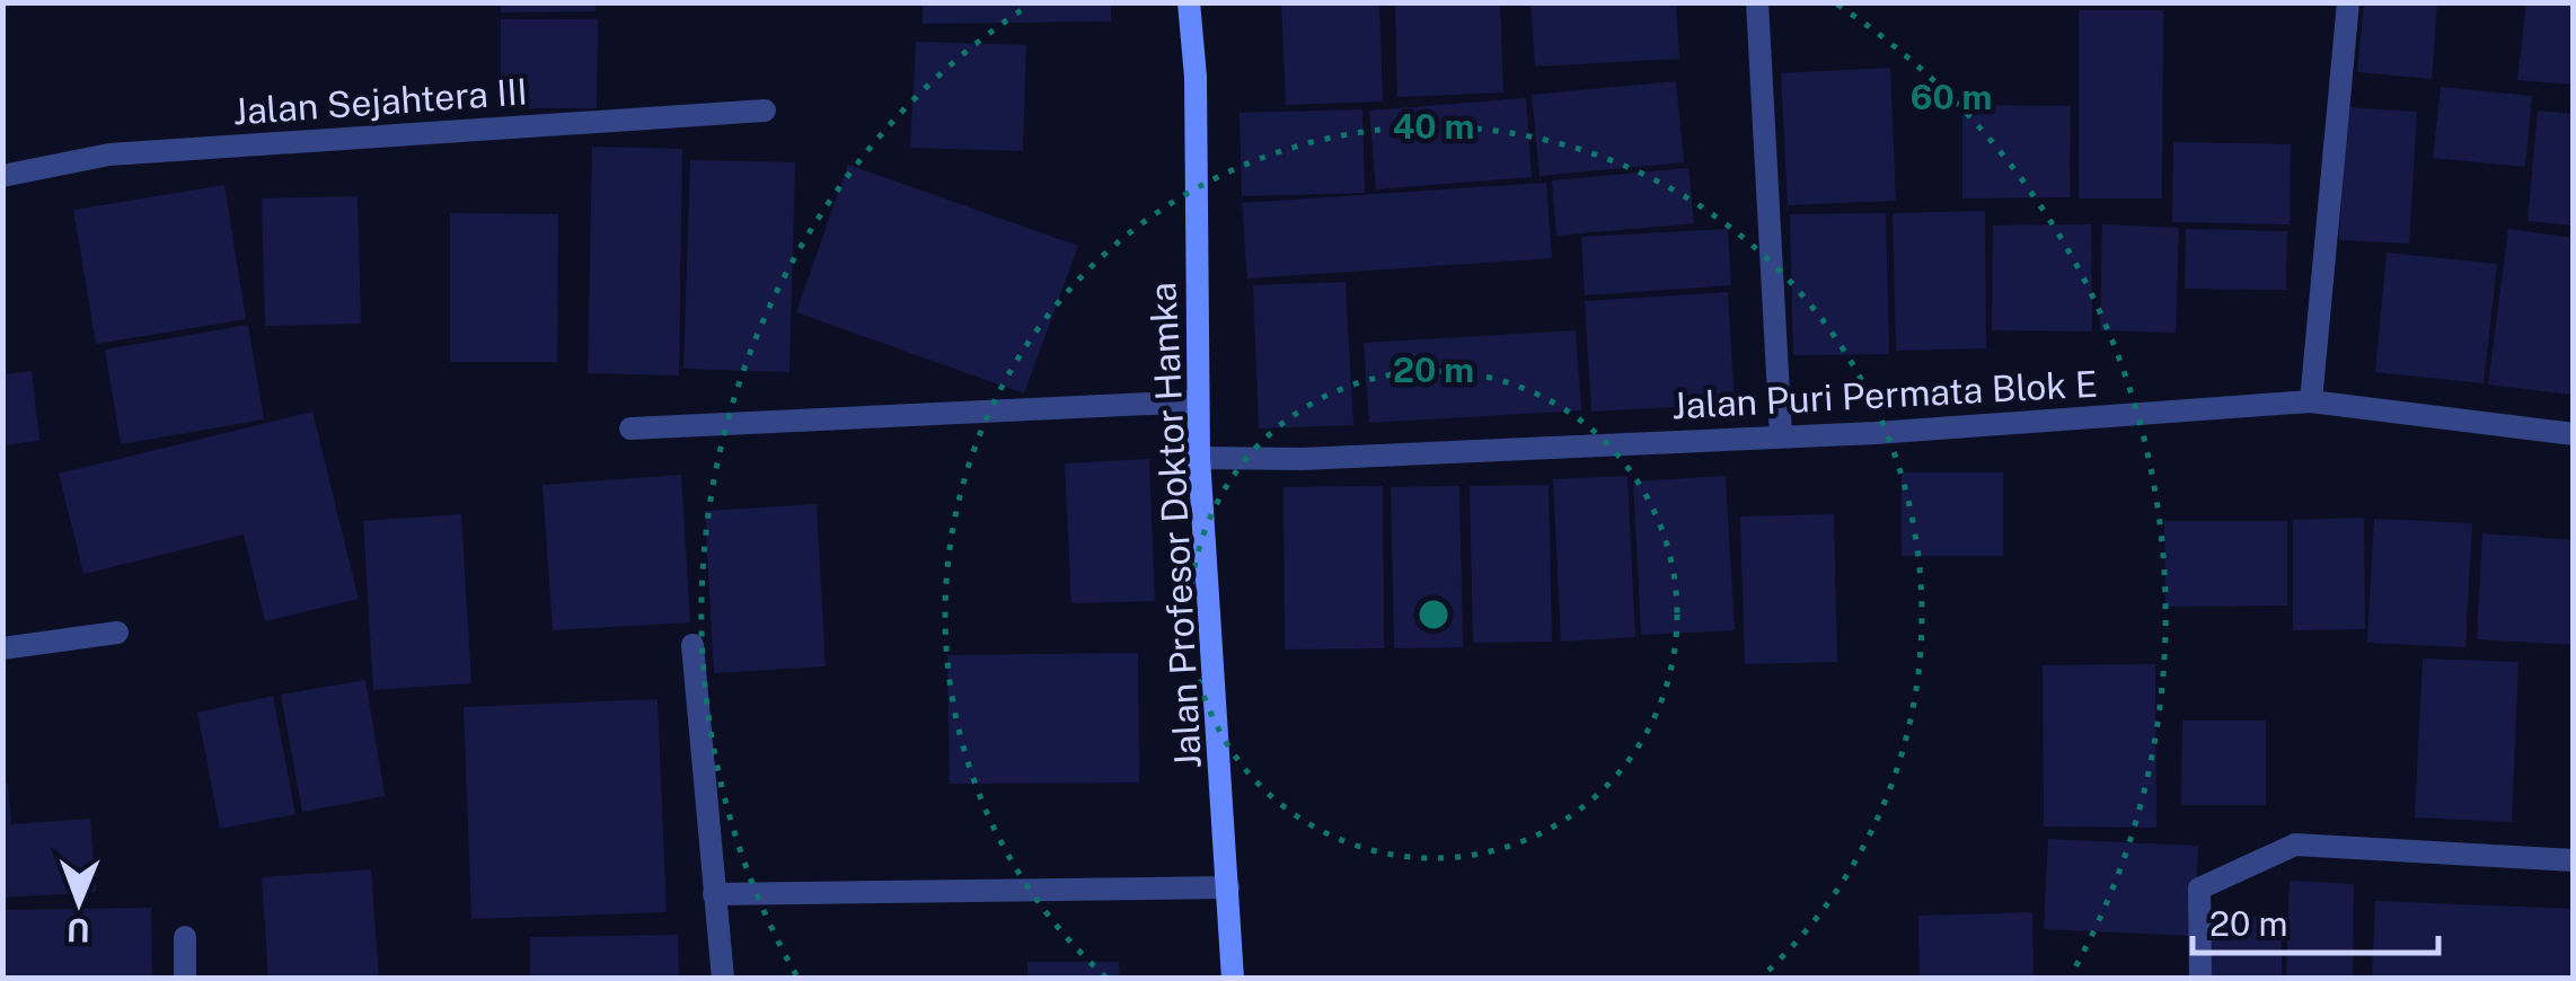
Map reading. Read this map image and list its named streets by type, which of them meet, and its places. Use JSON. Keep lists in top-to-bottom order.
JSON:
{
  "streets": {
    "street": ["Jalan Sejahtera III", "Jalan Puri Permata Blok E", "Jalan Profesor Doktor Hamka"]
  },
  "crossings": [
    ["Jalan Puri Permata Blok E", "Jalan Profesor Doktor Hamka"]
  ],
  "scale_bar": "20 m",
  "north": "bottom",
  "rings": ["60 m", "40 m", "20 m"]
}
